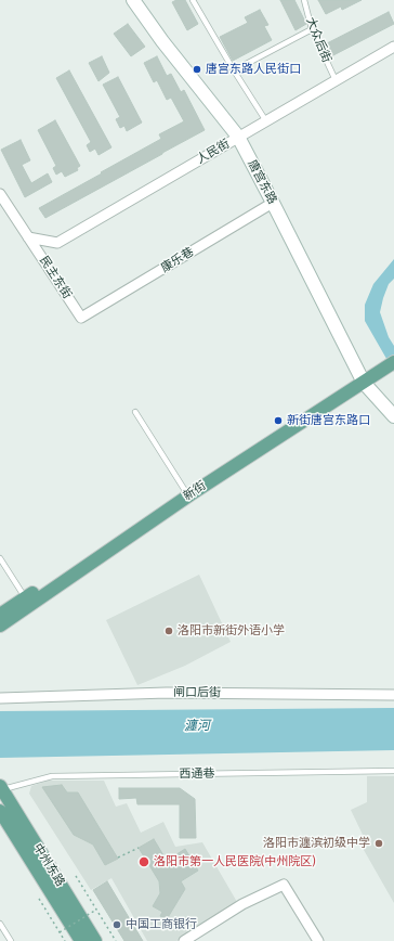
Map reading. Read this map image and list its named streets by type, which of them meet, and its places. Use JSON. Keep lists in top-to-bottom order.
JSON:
{
  "streets": {
    "main road": ["新街", "中州东路"],
    "street": [
      "人民街",
      "唐宫东路",
      "康乐巷",
      "民主东街",
      "闸口后街"
    ],
    "lane": ["大众后街", "西通巷"]
  },
  "crossings": [
    ["大众后街", "人民街"],
    ["人民街", "唐宫东路"],
    ["人民街", "民主东街"],
    ["唐宫东路", "康乐巷"],
    ["唐宫东路", "新街"],
    ["康乐巷", "民主东街"],
    ["西通巷", "中州东路"]
  ],
  "water": ["瀍河"],
  "places": [
    "唐宫东路人民街口",
    "新街唐宫东路口",
    "洛阳市新街外语小学",
    "洛阳市瀍滨初级中学",
    "洛阳市第一人民医院(中州院区)",
    "中国工商银行"
  ]
}
